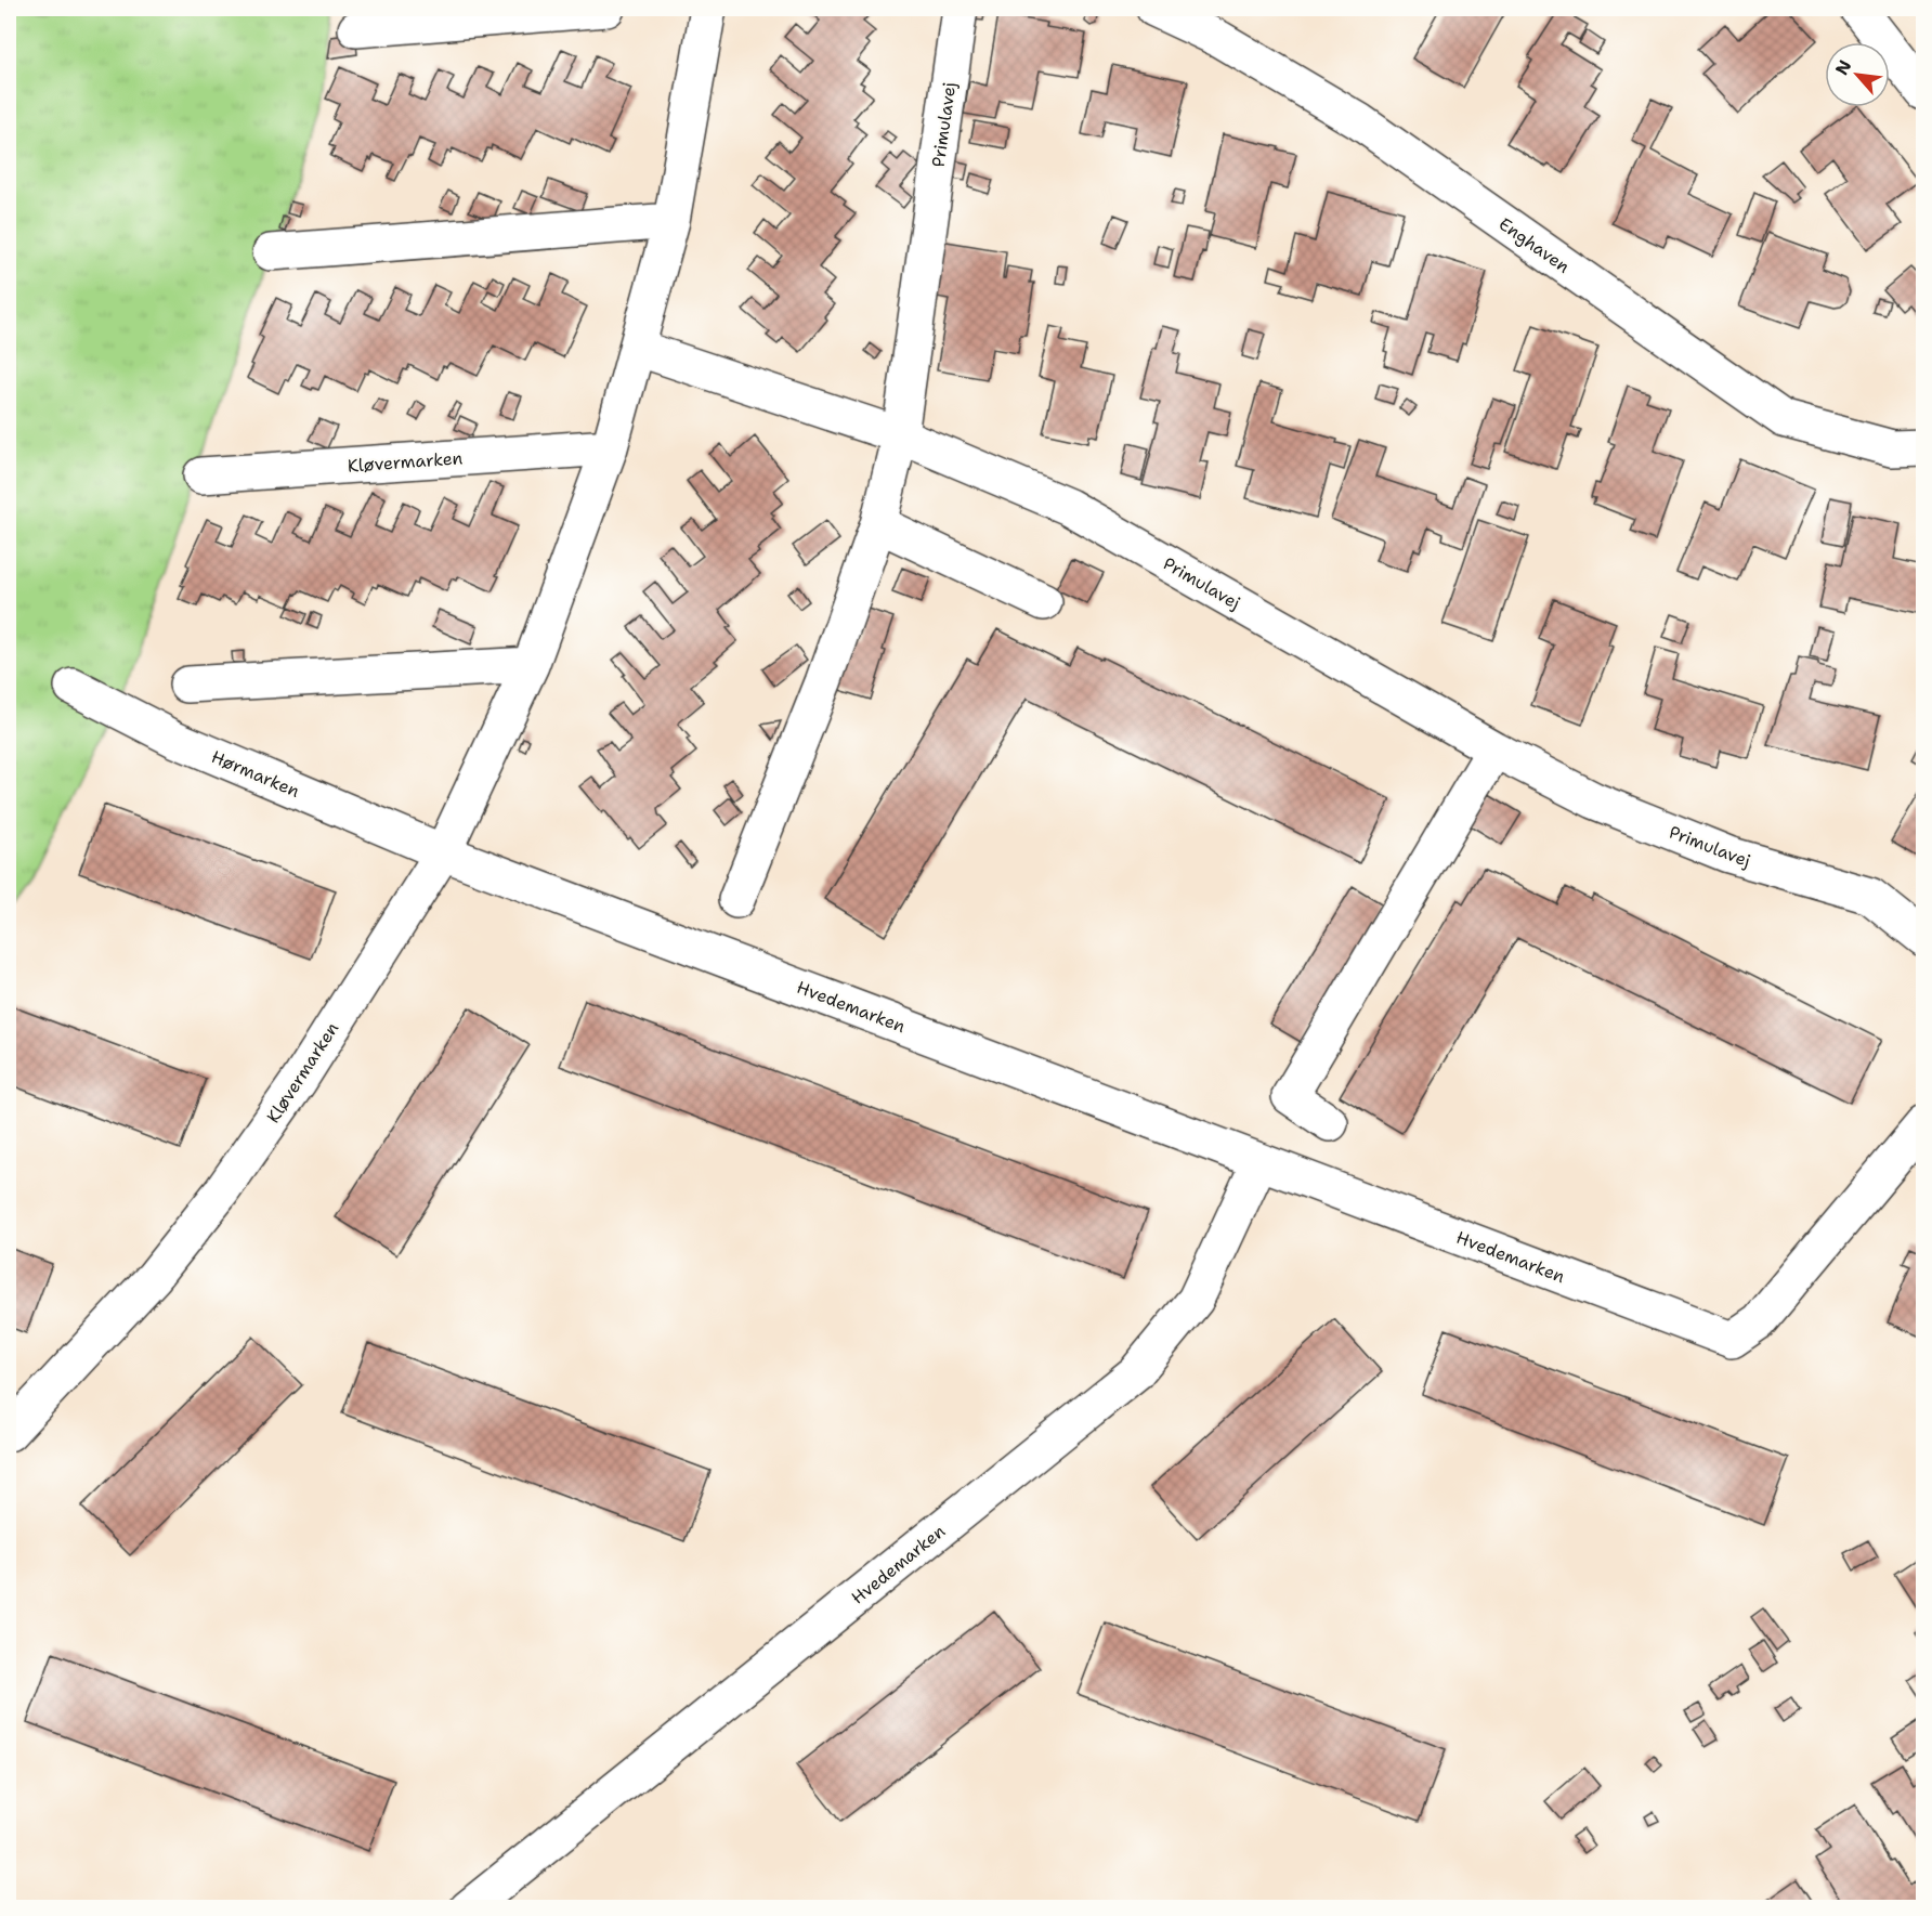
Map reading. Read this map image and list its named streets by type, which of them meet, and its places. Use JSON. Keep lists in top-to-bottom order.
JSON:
{
  "streets": {
    "street": [
      "Primulavej",
      "Enghaven",
      "Kløvermarken",
      "Hørmarken",
      "Hvedemarken"
    ]
  },
  "crossings": [
    ["Primulavej", "Kløvermarken"],
    ["Kløvermarken", "Hørmarken"],
    ["Kløvermarken", "Hvedemarken"],
    ["Hørmarken", "Hvedemarken"]
  ],
  "north": "top left"
}
